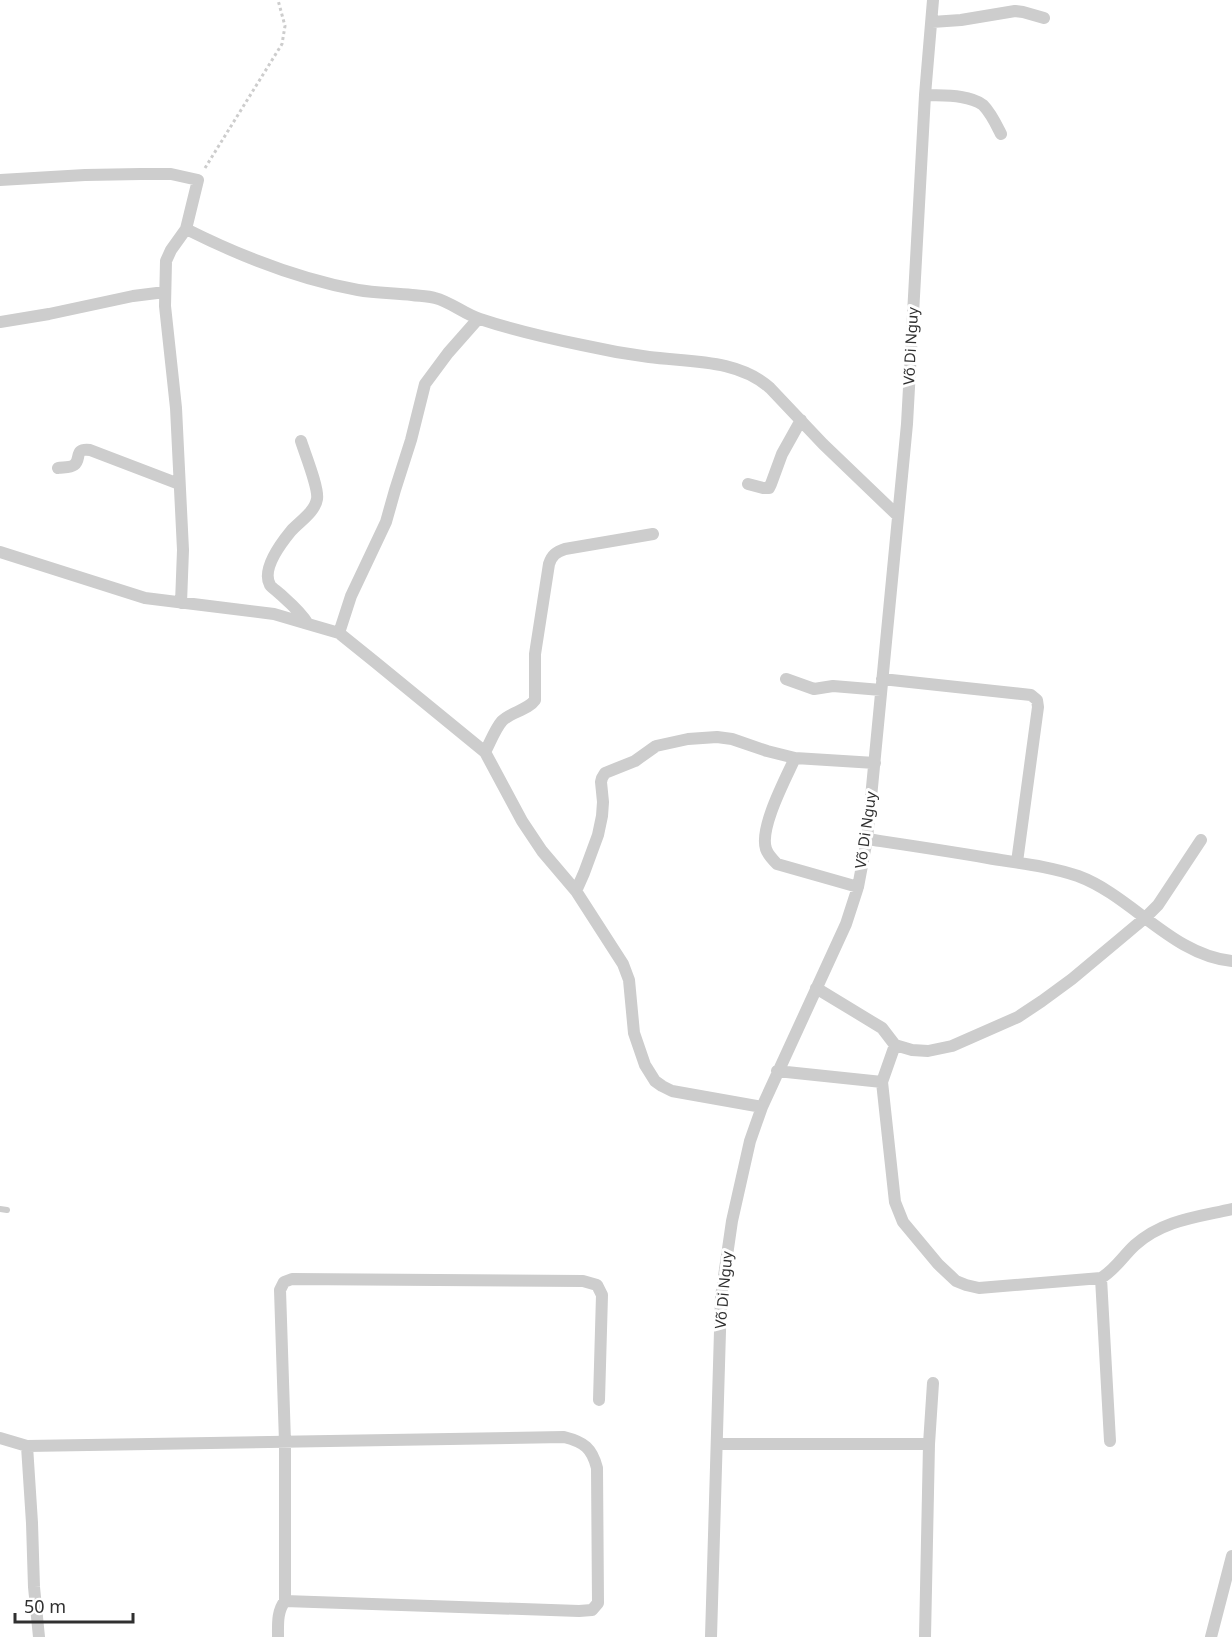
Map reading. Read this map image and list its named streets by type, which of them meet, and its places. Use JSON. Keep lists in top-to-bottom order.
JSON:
{
  "streets": {
    "street": ["Võ Di Nguy"]
  },
  "scale_bar": "50 m"
}
